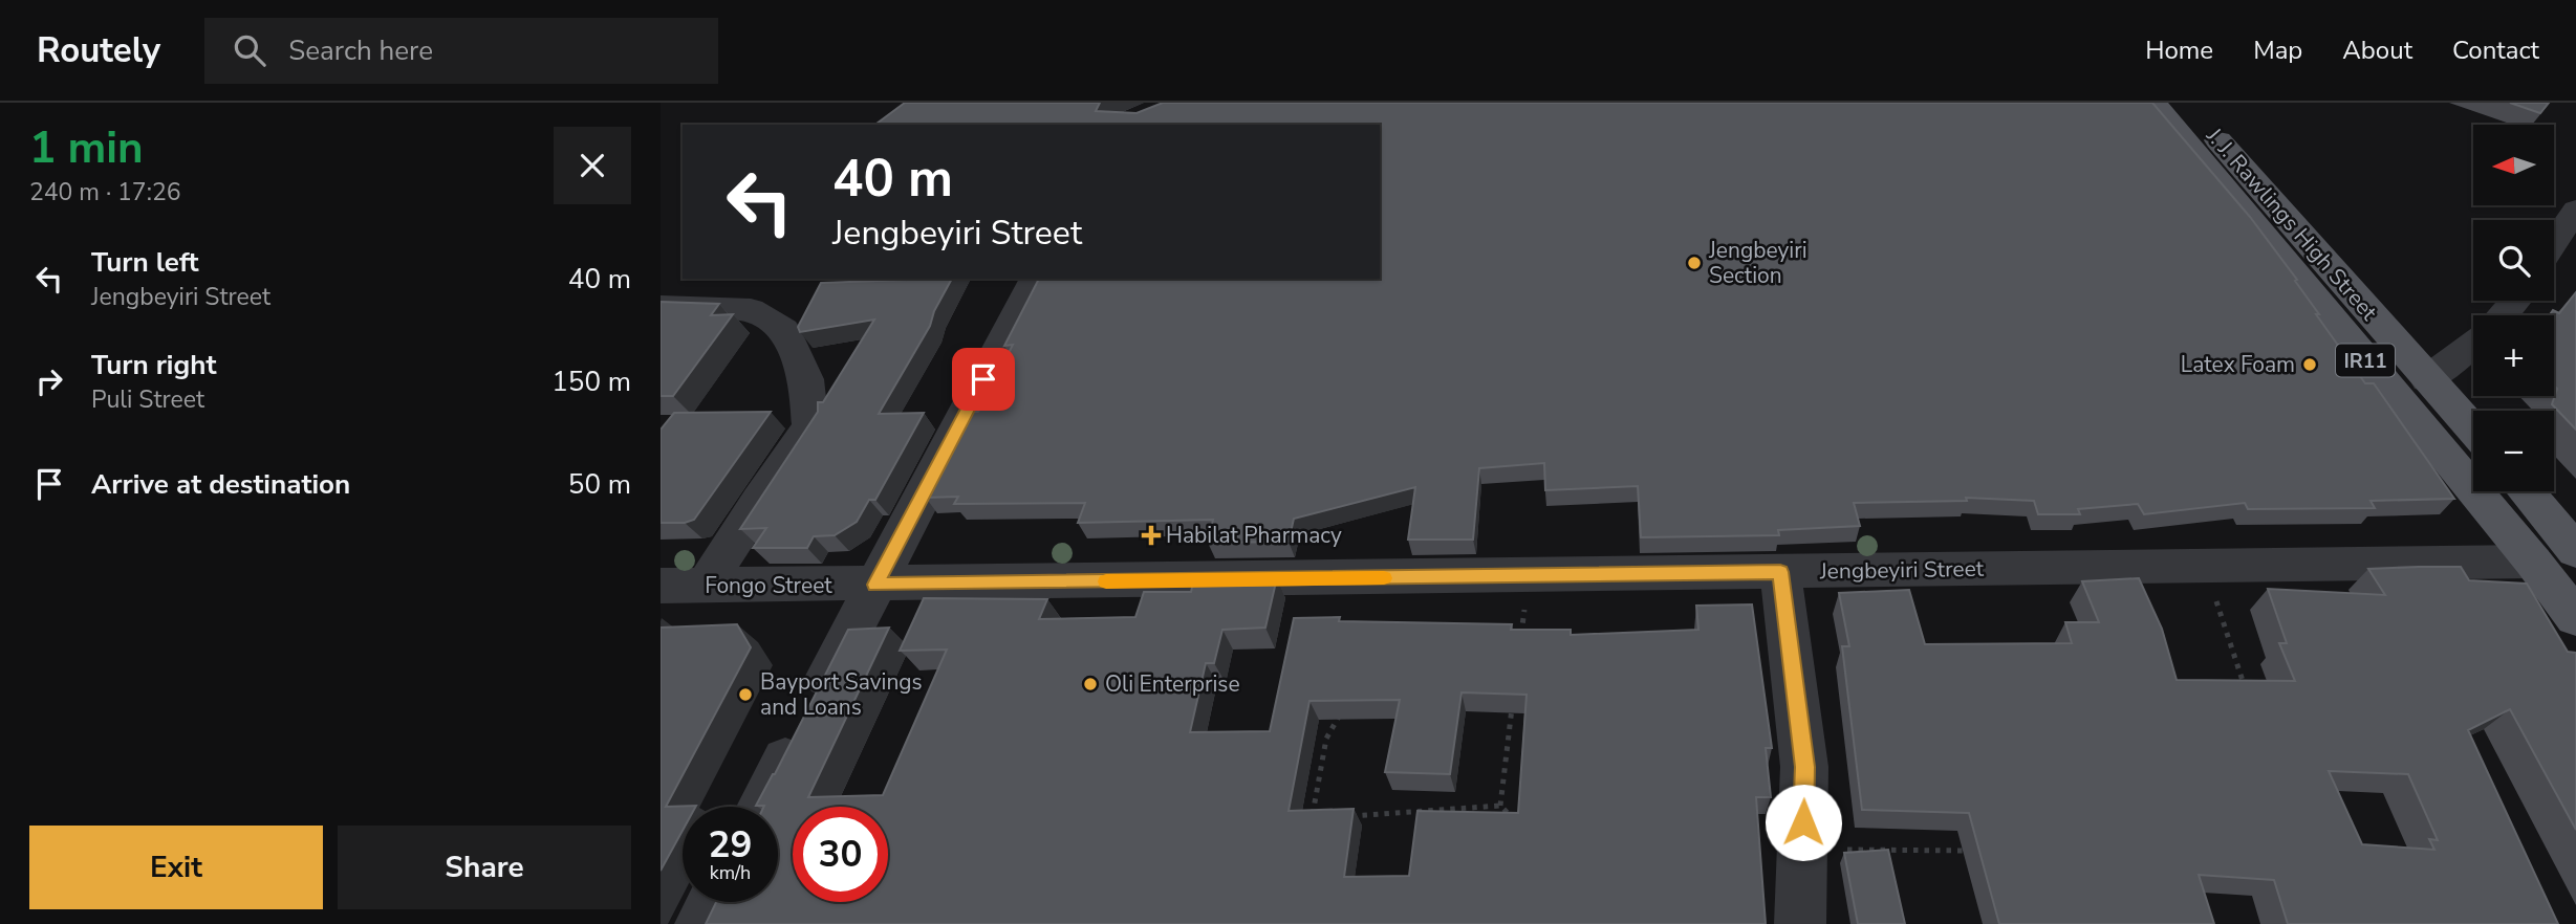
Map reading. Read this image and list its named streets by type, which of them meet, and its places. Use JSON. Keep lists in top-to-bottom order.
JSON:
{
  "streets": {
    "main road": ["J. J. Rawlings High Street", "IR11"],
    "street": ["Jengbeyiri Street", "Fongo Street"]
  },
  "crossings": [
    ["J. J. Rawlings High Street", "Jengbeyiri Street"],
    ["Jengbeyiri Street", "Fongo Street"]
  ],
  "places": {
    "other": [
      "Jengbeyiri Section",
      "Latex Foam",
      "Oli Enterprise",
      "Bayport Savings and Loans"
    ],
    "health": ["Habilat Pharmacy"]
  },
  "north": "left",
  "page": {
    "header": "Routely",
    "search": "Search here",
    "nav": [
      "Home",
      "Map",
      "About",
      "Contact"
    ],
    "heading": ["1 min", "240 m · 17:26"],
    "map_buttons": ["+", "−"],
    "turn": ["40 m", "Jengbeyiri Street"],
    "list": [
      {
        "name": "Turn left",
        "note": "Jengbeyiri Street",
        "value": "40 m"
      },
      {
        "name": "Turn right",
        "note": "Puli Street",
        "value": "150 m"
      },
      {
        "name": "Arrive at destination",
        "value": "50 m"
      }
    ],
    "speed": "29 km/h",
    "limit": "30",
    "buttons": ["Exit", "Share"]
  }
}
